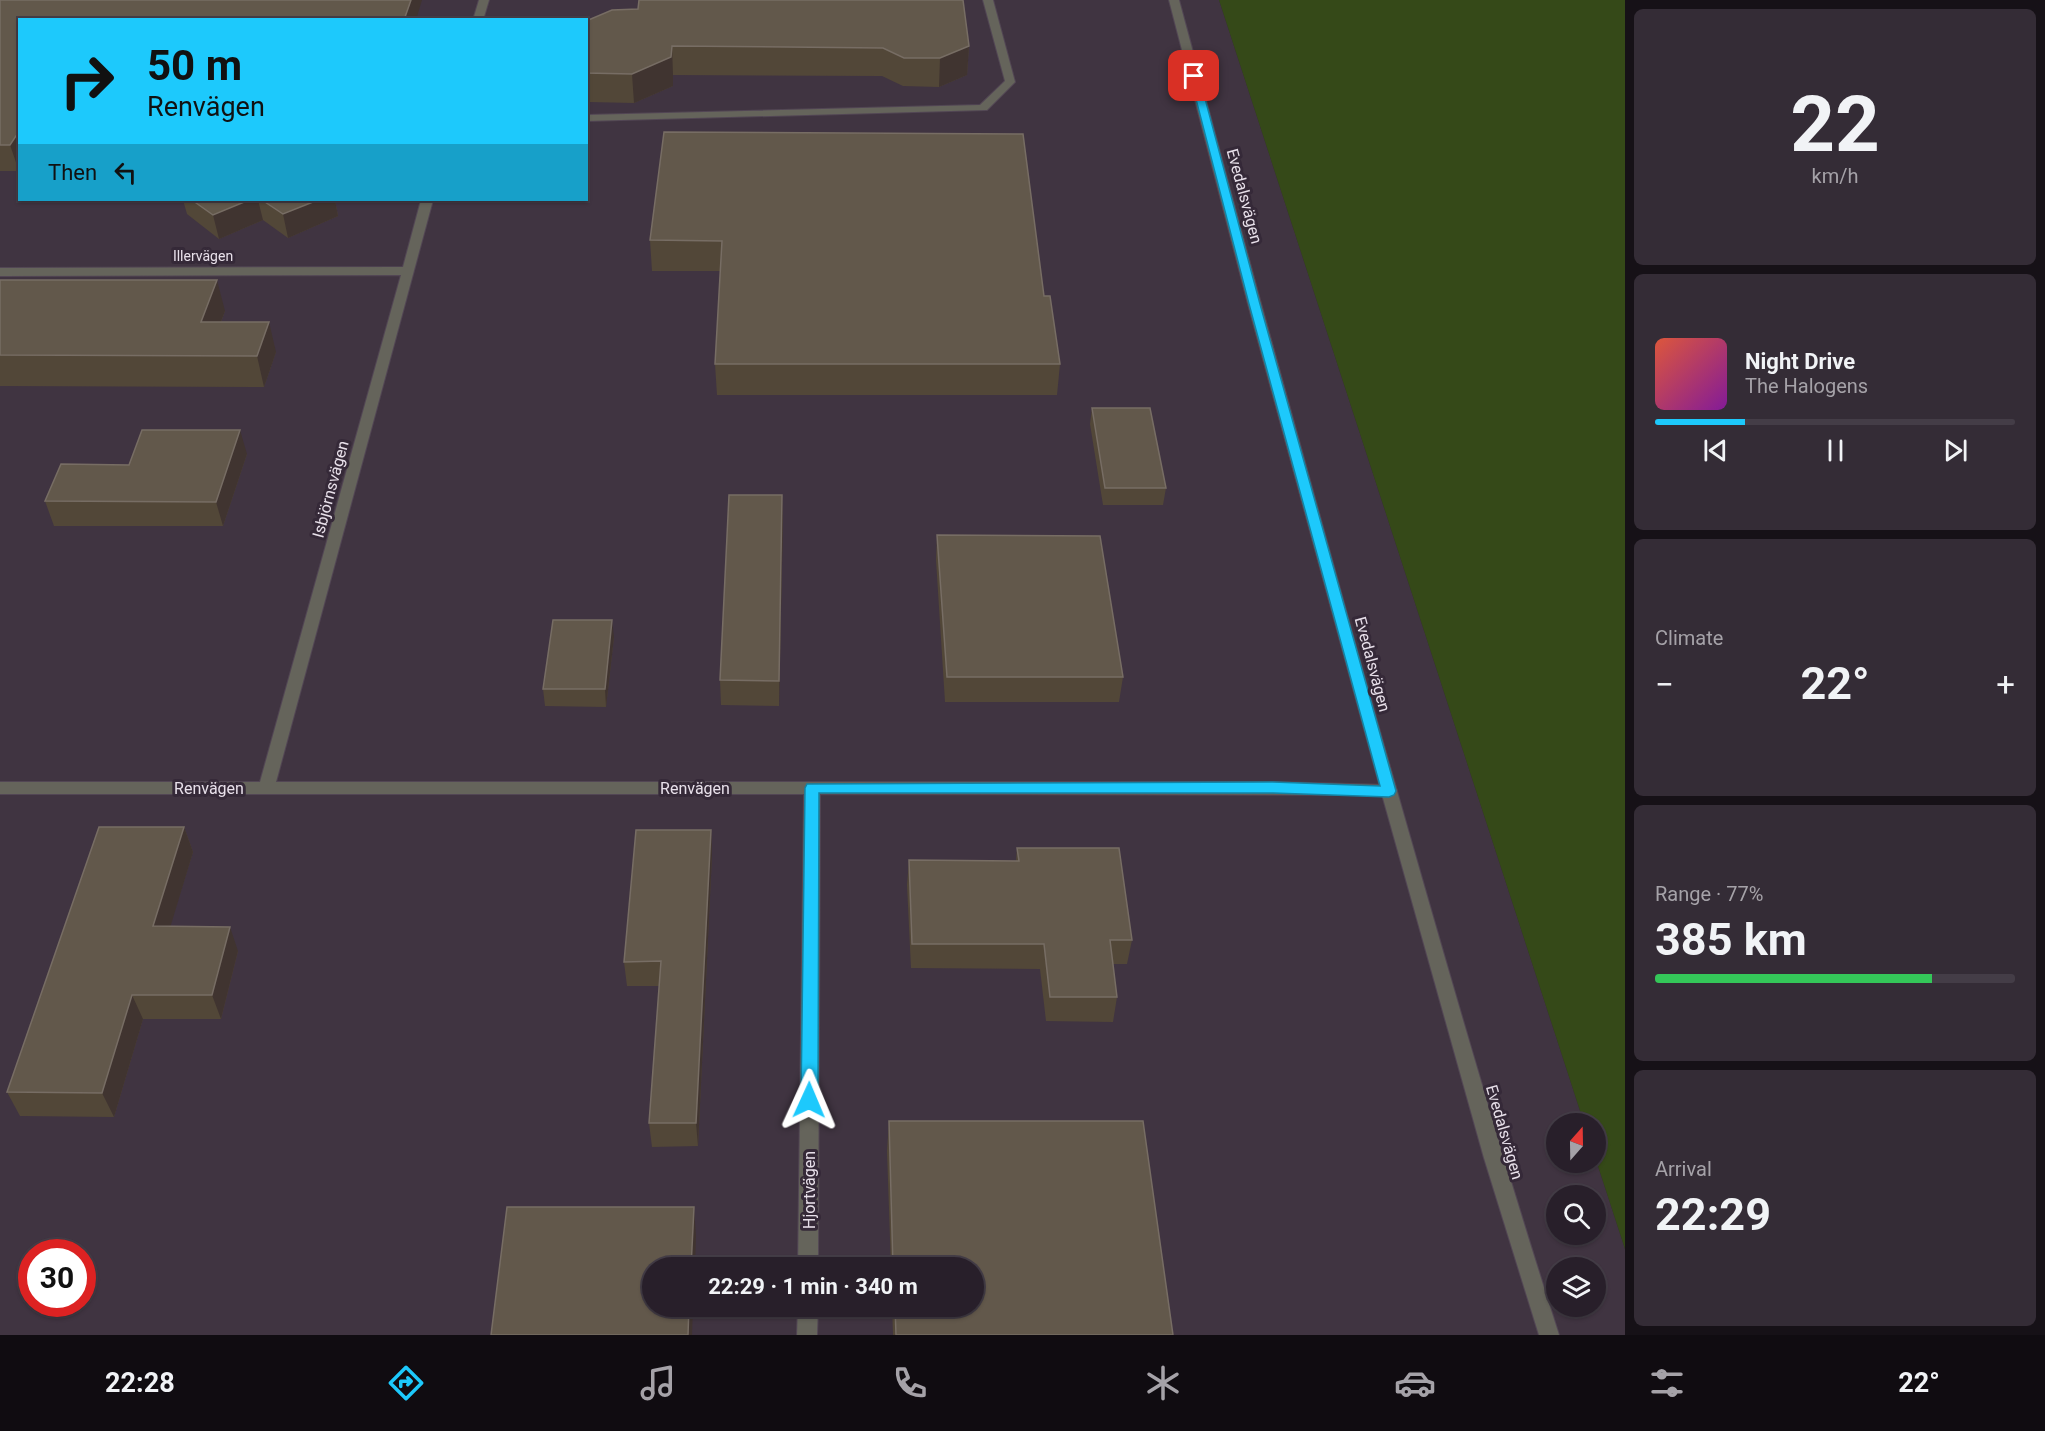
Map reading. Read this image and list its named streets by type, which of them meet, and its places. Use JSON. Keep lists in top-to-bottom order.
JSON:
{
  "streets": {
    "street": [
      "Evedalsvägen",
      "Illervägen",
      "Isbjörnsvägen",
      "Renvägen",
      "Hjortvägen"
    ]
  },
  "crossings": [
    ["Evedalsvägen", "Renvägen"],
    ["Illervägen", "Isbjörnsvägen"],
    ["Isbjörnsvägen", "Renvägen"],
    ["Renvägen", "Hjortvägen"]
  ],
  "north": "top",
  "page": {
    "tile": [
      ["22", "km/h"],
      "Climate",
      ["Range · 77%", "385 km"],
      ["Arrival", "22:29"]
    ],
    "turn": ["50 m", "Renvägen"],
    "then": "Then",
    "song": ["Night Drive", "The Halogens"],
    "heat": ["−", "22°", "+"],
    "limit": "30",
    "trip": "22:29 · 1 min · 340 m",
    "tabs": ["22:28", "22°"]
  }
}
